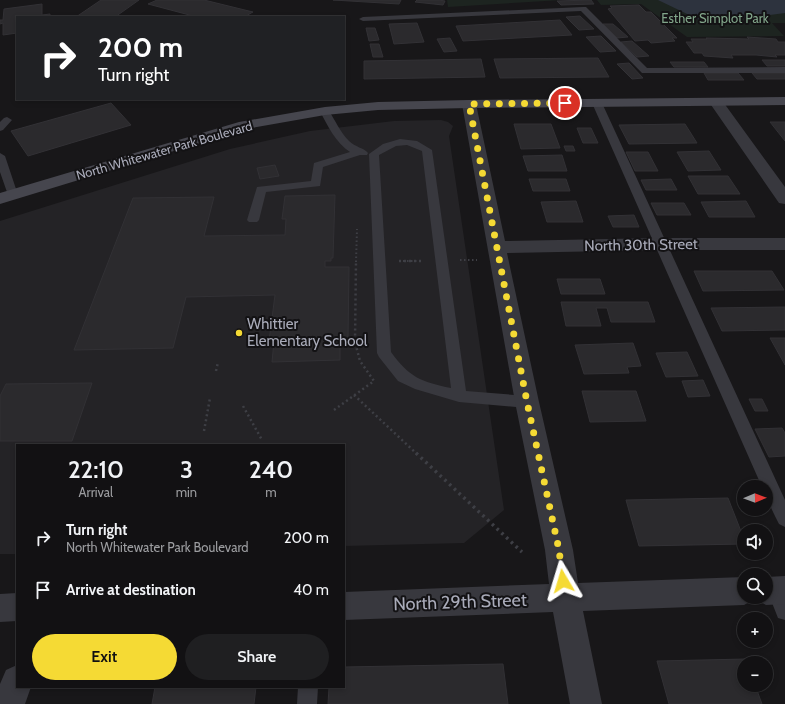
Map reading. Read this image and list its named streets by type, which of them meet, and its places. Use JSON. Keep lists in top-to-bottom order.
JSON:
{
  "streets": {
    "street": ["North Whitewater Park Boulevard", "North 30th Street", "North 29th Street"]
  },
  "parks": ["Esther Simplot Park"],
  "places": ["Whittier Elementary School"],
  "north": "right",
  "page": {
    "turn": ["200 m", "Turn right"],
    "eta": [
      "22:10",
      "Arrival",
      "3",
      "min",
      "240",
      "m"
    ],
    "map_buttons": ["+", "−"],
    "list": [
      {
        "name": "Turn right",
        "note": "North Whitewater Park Boulevard",
        "value": "200 m"
      },
      {
        "name": "Arrive at destination",
        "value": "40 m"
      }
    ],
    "buttons": ["Exit", "Share"]
  }
}
